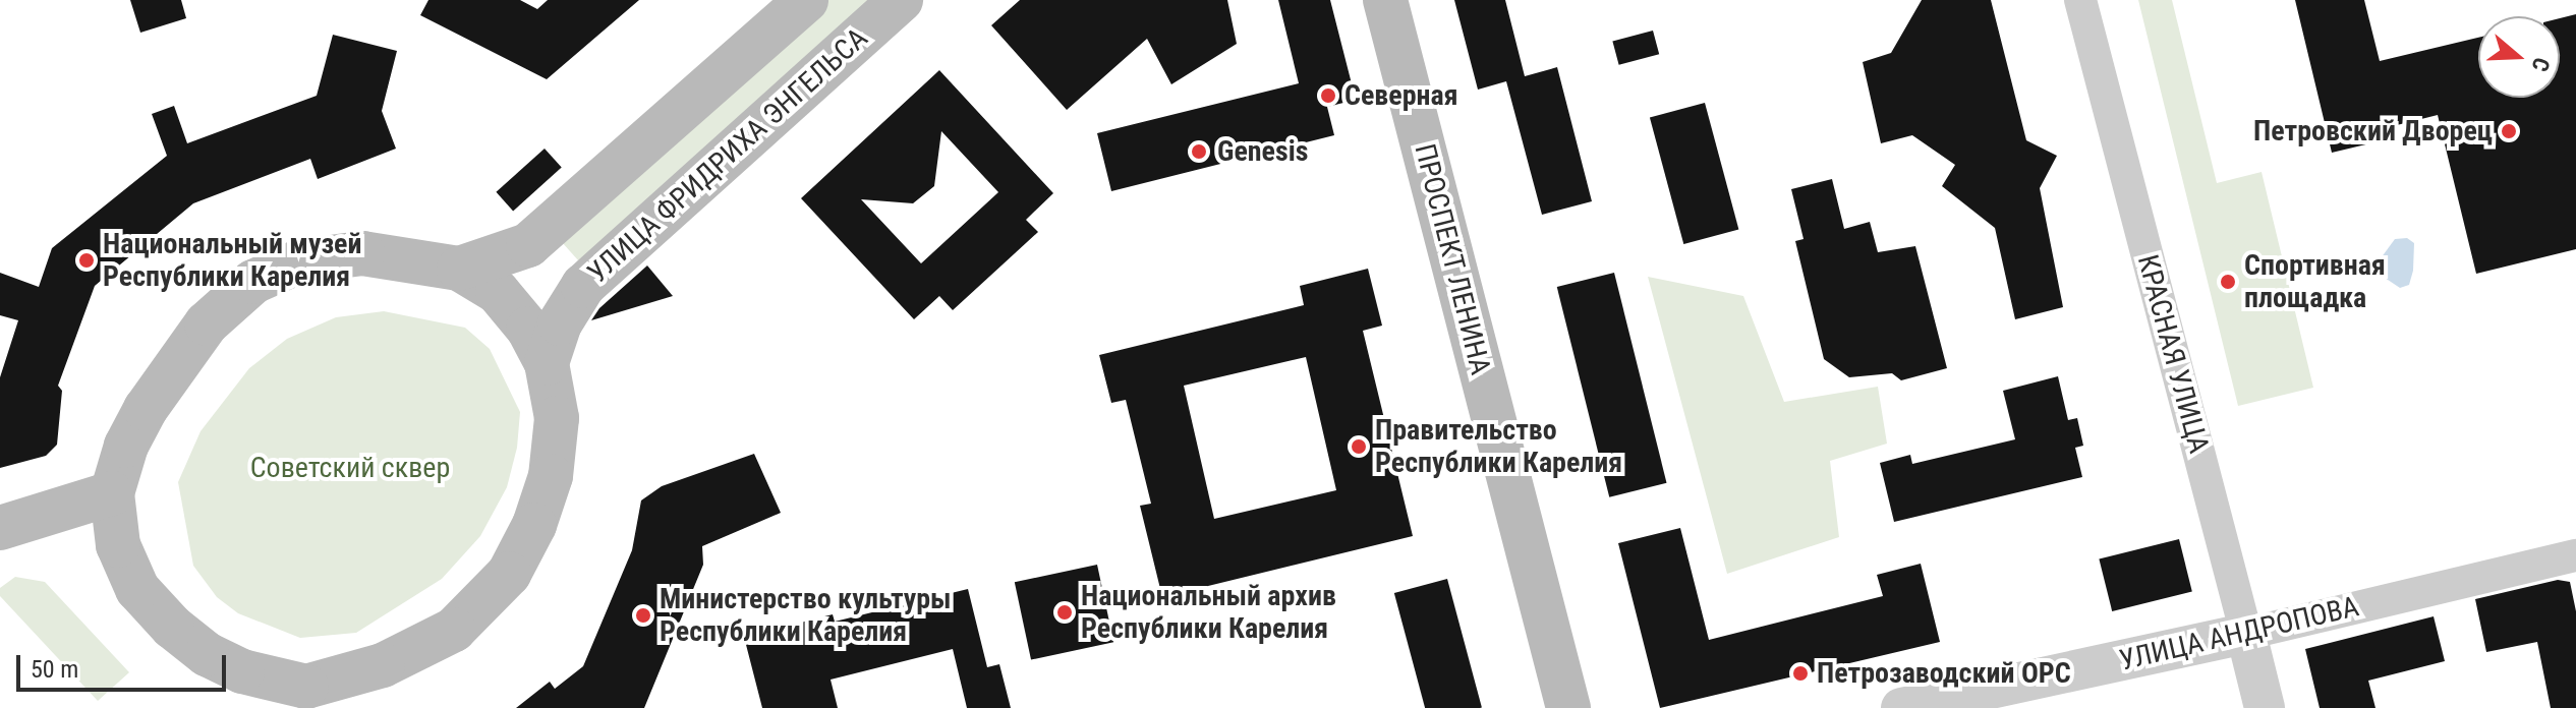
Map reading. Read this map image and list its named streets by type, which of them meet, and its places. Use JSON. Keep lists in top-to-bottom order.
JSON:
{
  "streets": {
    "main road": ["УЛИЦА ФРИДРИХА ЭНГЕЛЬСА", "ПРОСПЕКТ ЛЕНИНА"],
    "street": ["КРАСНАЯ УЛИЦА", "УЛИЦА АНДРОПОВА"]
  },
  "crossings": [
    ["КРАСНАЯ УЛИЦА", "УЛИЦА АНДРОПОВА"]
  ],
  "parks": ["Советский сквер"],
  "places": [
    "Северная",
    "Петровский Дворец",
    "Genesis",
    "Национальный музей Республики Карелия",
    "Спортивная площадка",
    "Правительство Республики Карелия",
    "Национальный архив Республики Карелия",
    "Министерство культуры Республики Карелия",
    "Петрозаводский ОРС"
  ],
  "scale_bar": "50 m",
  "north": "right"
}
